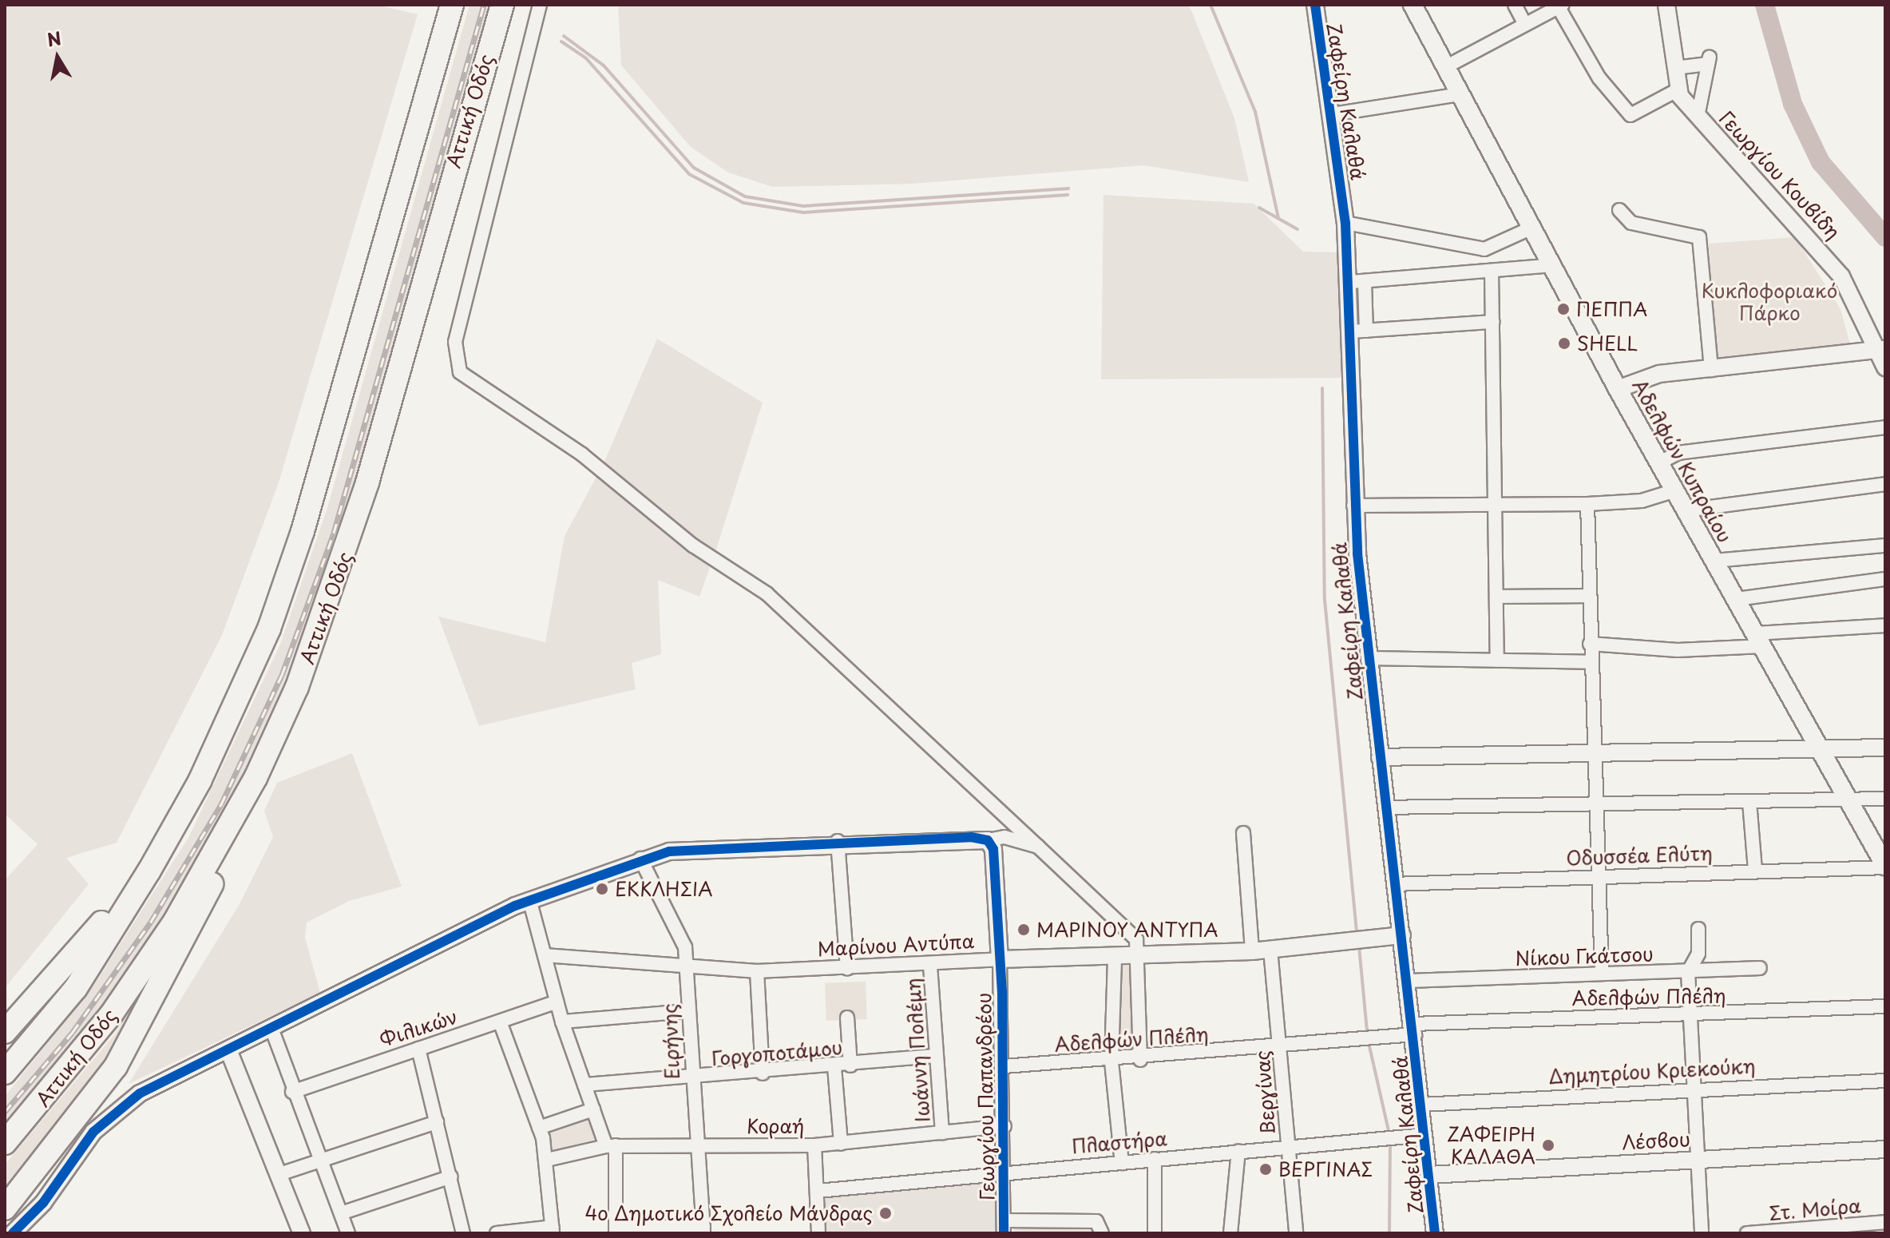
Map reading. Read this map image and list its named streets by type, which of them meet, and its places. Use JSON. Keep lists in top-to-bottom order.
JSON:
{
  "streets": {
    "highway": ["Αττική Οδός"],
    "main road": ["Αδελφών Κυπραίου"],
    "street": [
      "Ζαφείρη Καλαθά",
      "Γεωργίου Κουβίδη",
      "Οδυσσέα Ελύτη",
      "Μαρίνου Αντύπα",
      "Νίκου Γκάτσου",
      "Αδελφών Πλέλη",
      "Φιλικών",
      "Ειρήνης",
      "Ιωάννη Πολέμη",
      "Γοργοποτάμου",
      "Δημητρίου Κριεκούκη",
      "Βεργίνας",
      "Γεωργίου Παπανδρέου",
      "Κοραή",
      "Λέσβου",
      "Πλαστήρα",
      "Στ. Μοίρα"
    ]
  },
  "crossings": [
    ["Ζαφείρη Καλαθά", "Οδυσσέα Ελύτη"],
    ["Ζαφείρη Καλαθά", "Μαρίνου Αντύπα"],
    ["Ζαφείρη Καλαθά", "Νίκου Γκάτσου"],
    ["Ζαφείρη Καλαθά", "Αδελφών Πλέλη"],
    ["Ζαφείρη Καλαθά", "Δημητρίου Κριεκούκη"],
    ["Ζαφείρη Καλαθά", "Λέσβου"],
    ["Ζαφείρη Καλαθά", "Πλαστήρα"],
    ["Αδελφών Κυπραίου", "Οδυσσέα Ελύτη"],
    ["Μαρίνου Αντύπα", "Ειρήνης"],
    ["Μαρίνου Αντύπα", "Ιωάννη Πολέμη"],
    ["Μαρίνου Αντύπα", "Βεργίνας"],
    ["Μαρίνου Αντύπα", "Γεωργίου Παπανδρέου"],
    ["Αδελφών Πλέλη", "Βεργίνας"],
    ["Αδελφών Πλέλη", "Γεωργίου Παπανδρέου"],
    ["Ειρήνης", "Γοργοποτάμου"],
    ["Ειρήνης", "Κοραή"],
    ["Ιωάννη Πολέμη", "Γοργοποτάμου"],
    ["Ιωάννη Πολέμη", "Κοραή"],
    ["Βεργίνας", "Πλαστήρα"],
    ["Γεωργίου Παπανδρέου", "Κοραή"],
    ["Γεωργίου Παπανδρέου", "Πλαστήρα"]
  ],
  "parks": ["Κυκλοφοριακό Πάρκο"],
  "places": [
    "ΠΕΠΠΑ",
    "SHELL",
    "ΕΚΚΛΗΣΙΑ",
    "ΜΑΡΙΝΟΥ ΑΝΤΥΠΑ",
    "ΖΑΦΕΙΡΗ ΚΑΛΑΘΑ",
    "ΒΕΡΓΙΝΑΣ",
    "4ο Δημοτικό Σχολείο Μάνδρας"
  ],
  "north": "top"
}
